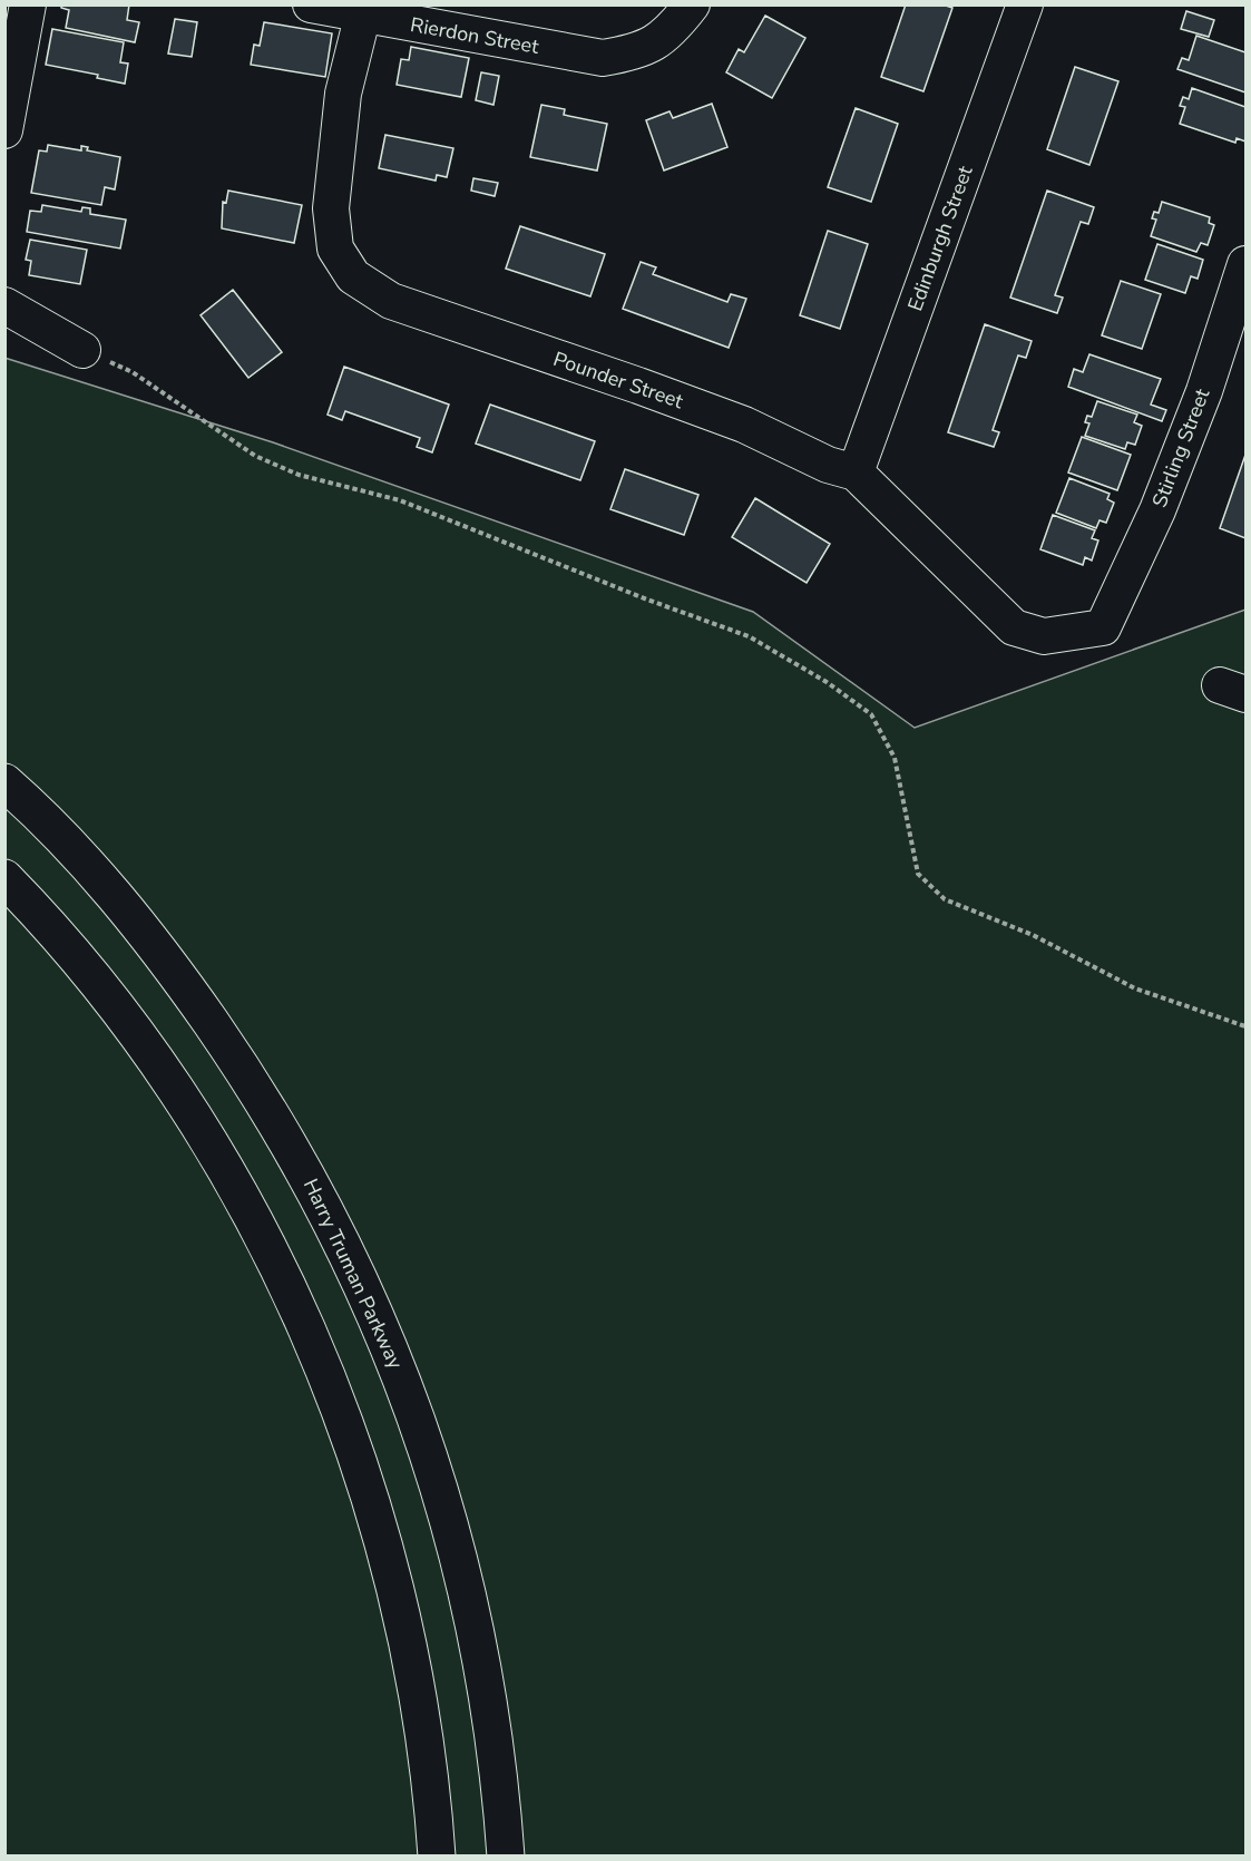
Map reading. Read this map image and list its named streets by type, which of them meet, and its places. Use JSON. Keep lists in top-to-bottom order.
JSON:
{
  "streets": {
    "highway": ["Harry Truman Parkway"],
    "street": [
      "Rierdon Street",
      "Edinburgh Street",
      "Pounder Street",
      "Stirling Street"
    ]
  },
  "crossings": [
    ["Rierdon Street", "Pounder Street"],
    ["Edinburgh Street", "Pounder Street"],
    ["Pounder Street", "Stirling Street"]
  ]
}
